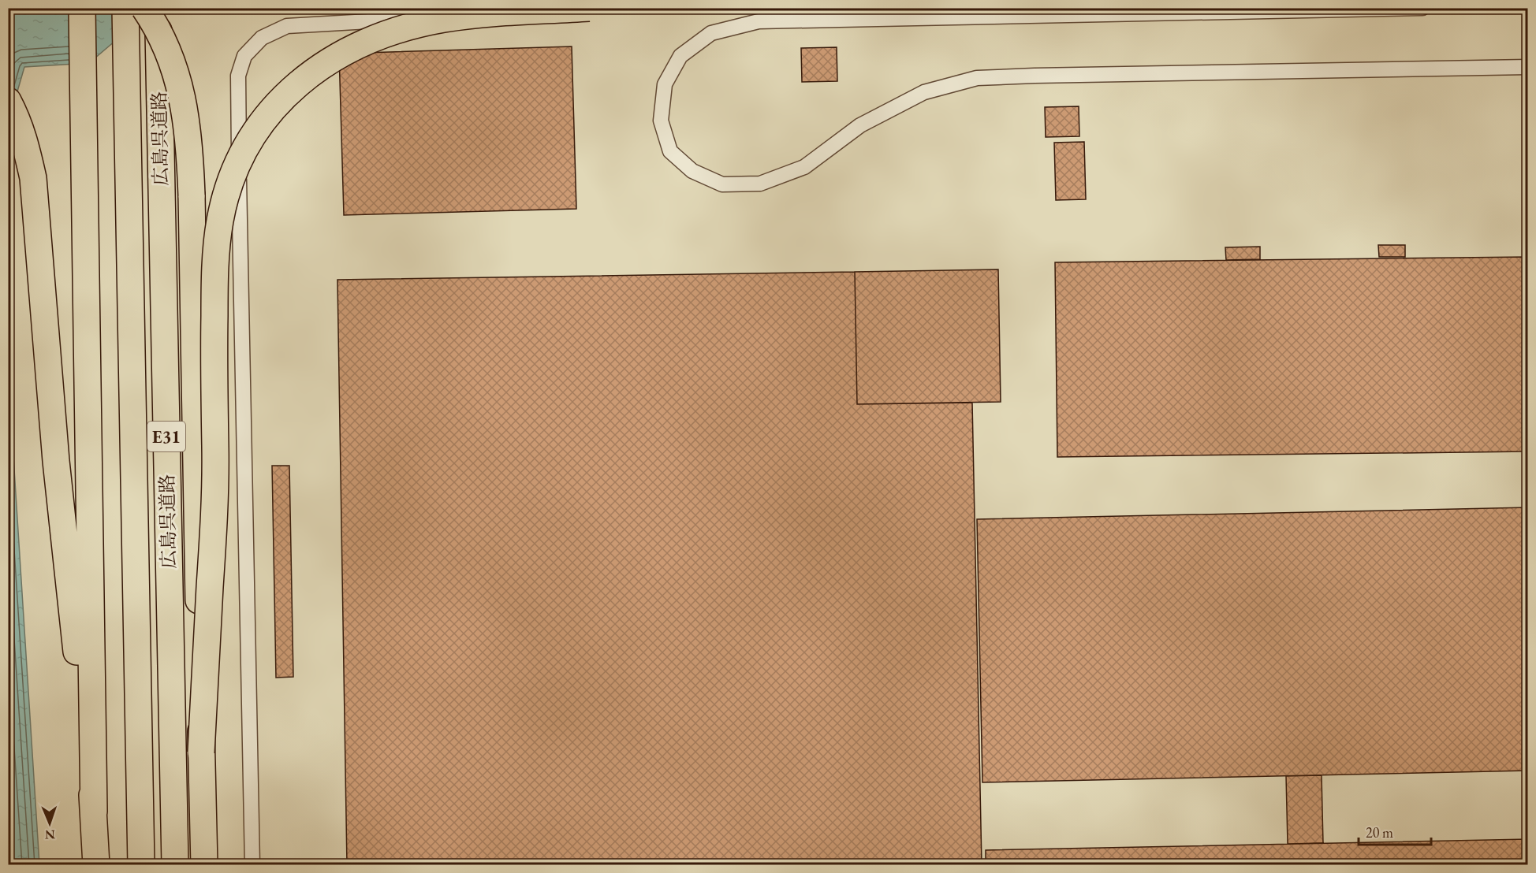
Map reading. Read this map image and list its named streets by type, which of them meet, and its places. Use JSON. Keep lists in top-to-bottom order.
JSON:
{
  "streets": {
    "highway": ["広島呉道路", "E31"]
  },
  "scale_bar": "20 m",
  "north": "bottom"
}
